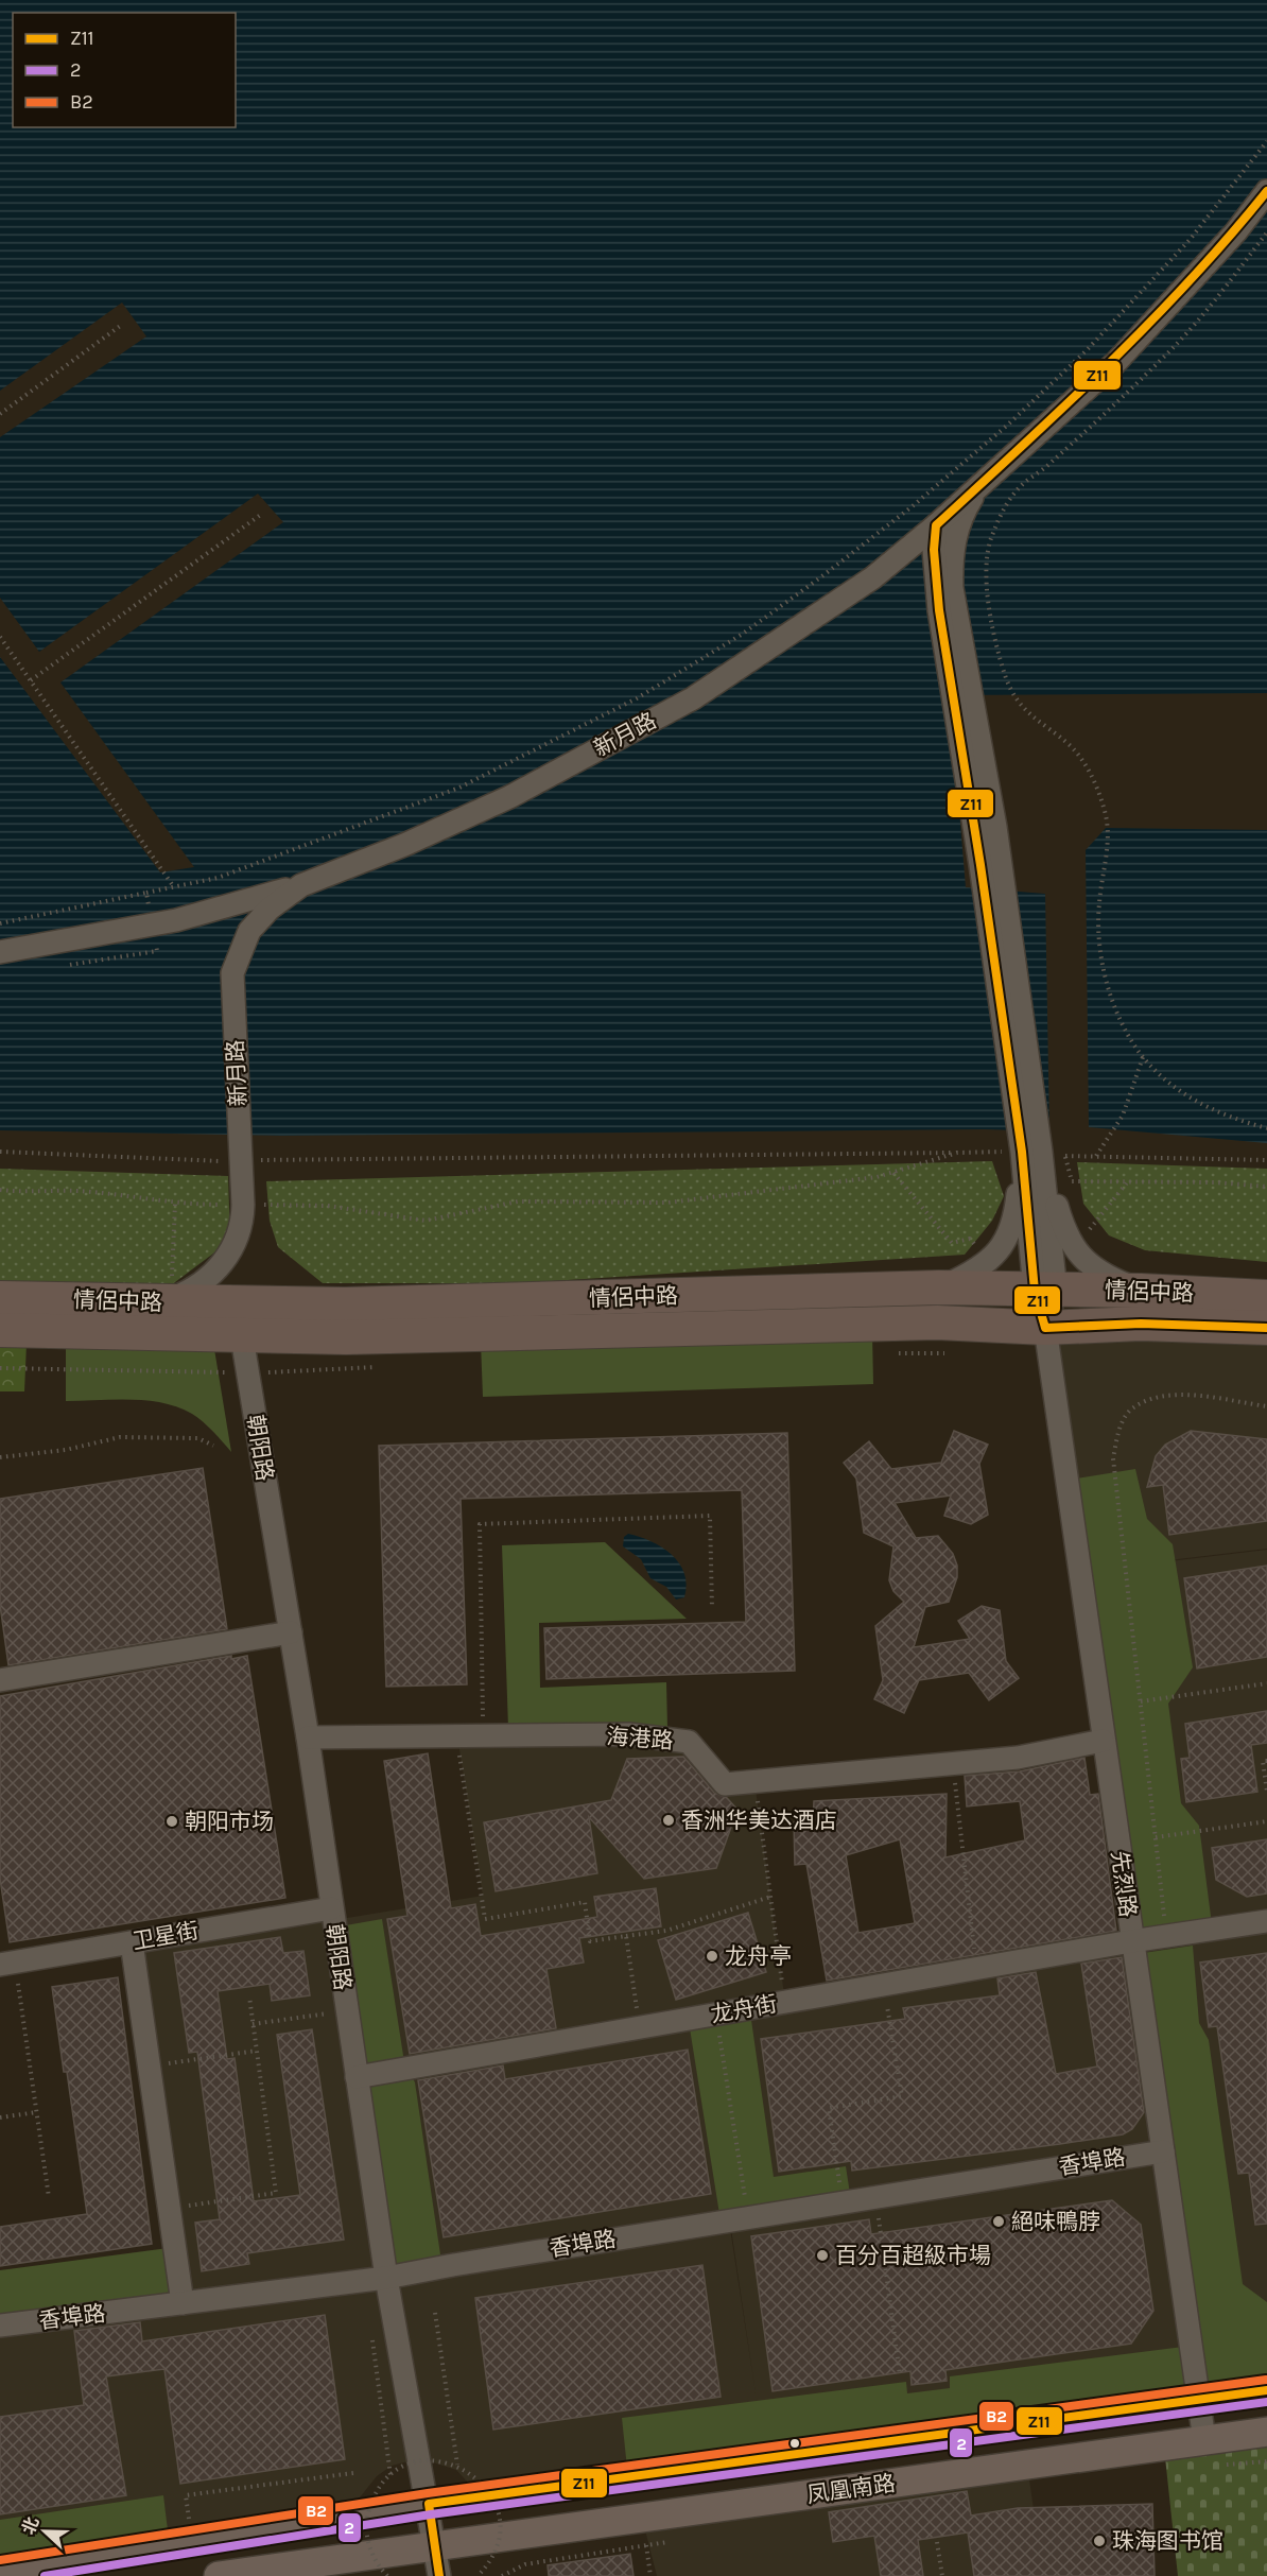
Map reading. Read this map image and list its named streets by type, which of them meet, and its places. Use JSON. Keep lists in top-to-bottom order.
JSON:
{
  "streets": {
    "highway": ["情侶中路"],
    "main road": ["凤凰南路"],
    "street": [
      "新月路",
      "朝阳路",
      "海港路",
      "先烈路",
      "卫星街",
      "龙舟街",
      "香埠路"
    ]
  },
  "crossings": [
    ["新月路", "情侶中路"],
    ["情侶中路", "朝阳路"],
    ["情侶中路", "先烈路"],
    ["朝阳路", "海港路"],
    ["朝阳路", "卫星街"],
    ["朝阳路", "龙舟街"],
    ["朝阳路", "香埠路"],
    ["朝阳路", "凤凰南路"],
    ["海港路", "先烈路"],
    ["先烈路", "龙舟街"],
    ["先烈路", "香埠路"],
    ["先烈路", "凤凰南路"]
  ],
  "places": [
    "香洲华美达酒店",
    "朝阳市场",
    "龙舟亭",
    "絕味鴨脖",
    "百分百超級市場",
    "珠海图书馆"
  ],
  "lines": ["transit line Z11", "transit line B2", "transit line 2"],
  "legend": ["Z11", "2", "B2"],
  "north": "left"
}
